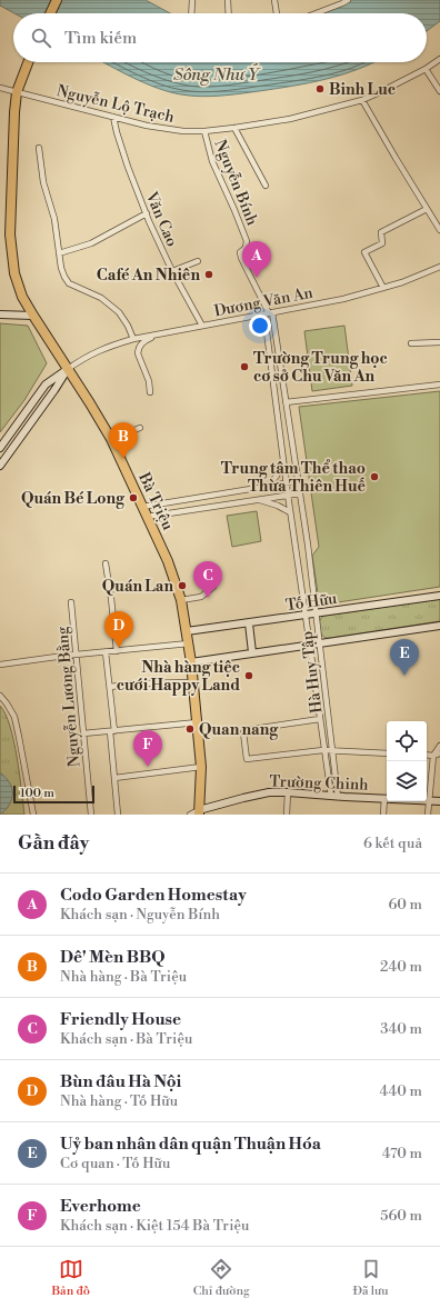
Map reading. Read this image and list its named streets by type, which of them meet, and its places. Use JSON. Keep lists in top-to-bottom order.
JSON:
{
  "streets": {
    "highway": ["Bà Triệu"],
    "main road": ["Tố Hữu", "Trường Chinh"],
    "street": [
      "Nguyễn Lộ Trạch",
      "Nguyễn Bính",
      "Văn Cao",
      "Dương Văn An",
      "Hà Huy Tập",
      "Nguyễn Lương Bằng"
    ]
  },
  "crossings": [
    ["Nguyễn Lộ Trạch", "Nguyễn Bính"],
    ["Nguyễn Lộ Trạch", "Văn Cao"],
    ["Nguyễn Lộ Trạch", "Bà Triệu"],
    ["Nguyễn Bính", "Dương Văn An"],
    ["Nguyễn Bính", "Hà Huy Tập"],
    ["Văn Cao", "Dương Văn An"],
    ["Dương Văn An", "Bà Triệu"],
    ["Dương Văn An", "Hà Huy Tập"],
    ["Bà Triệu", "Tố Hữu"],
    ["Bà Triệu", "Trường Chinh"],
    ["Tố Hữu", "Hà Huy Tập"],
    ["Hà Huy Tập", "Trường Chinh"]
  ],
  "water": ["Sông Như Ý"],
  "places": [
    "Binh Luc",
    "Café An Nhiên",
    "Trường Trung học cơ sở Chu Văn An",
    "Trung tâm Thể thao Thừa Thiên Huế",
    "Quán Bé Long",
    "Quán Lan",
    "Nhà hàng tiệc cưới Happy Land",
    "Quan nang"
  ],
  "scale_bar": "100 m",
  "page": {
    "search": "Tìm kiếm",
    "pins": [
      "A",
      "B",
      "C",
      "D",
      "E",
      "F"
    ],
    "scale": "100 m",
    "heading": ["Gần đây", "6 kết quả"],
    "list": [
      {
        "mark": "A",
        "name": "Codo Garden Homestay",
        "note": "Khách sạn · Nguyễn Bính",
        "value": "60 m"
      },
      {
        "mark": "B",
        "name": "Dê' Mèn BBQ",
        "note": "Nhà hàng · Bà Triệu",
        "value": "240 m"
      },
      {
        "mark": "C",
        "name": "Friendly House",
        "note": "Khách sạn · Bà Triệu",
        "value": "340 m"
      },
      {
        "mark": "D",
        "name": "Bùn đâu Hà Nội",
        "note": "Nhà hàng · Tố Hữu",
        "value": "440 m"
      },
      {
        "mark": "E",
        "name": "Uỷ ban nhân dân quận Thuận Hóa",
        "note": "Cơ quan · Tố Hữu",
        "value": "470 m"
      },
      {
        "mark": "F",
        "name": "Everhome",
        "note": "Khách sạn · Kiệt 154 Bà Triệu",
        "value": "560 m"
      }
    ],
    "nav": ["Bản đồ", "Chỉ đường", "Đã lưu"]
  }
}
